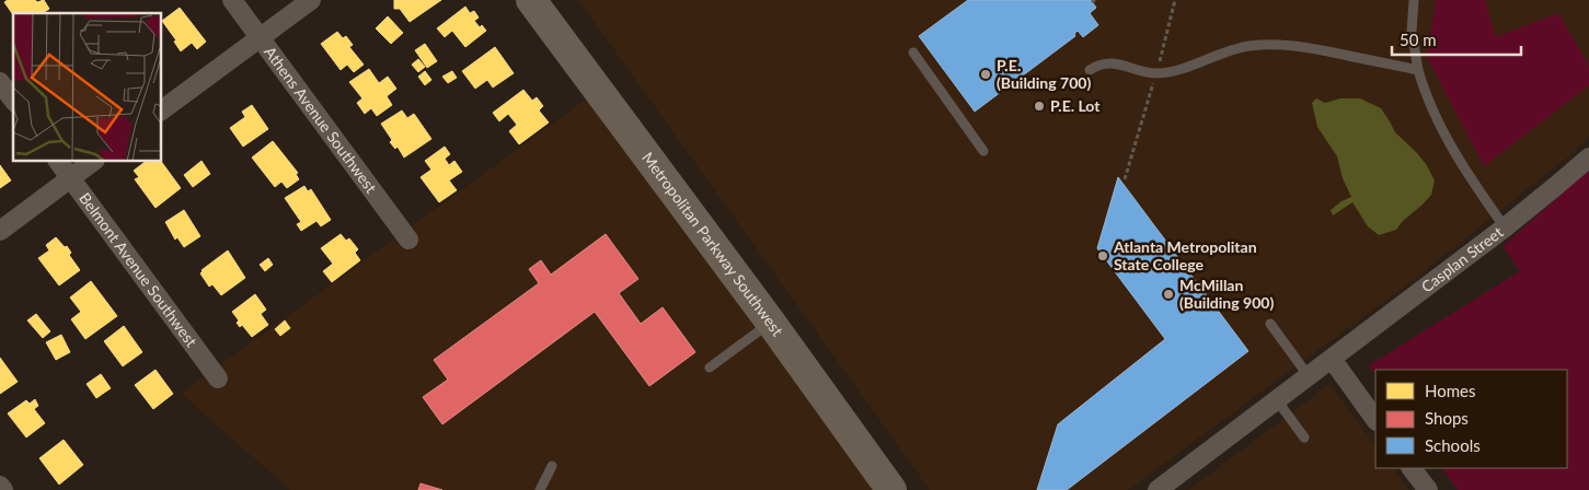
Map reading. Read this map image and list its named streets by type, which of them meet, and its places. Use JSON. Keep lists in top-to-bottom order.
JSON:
{
  "streets": {
    "main road": ["Metropolitan Parkway Southwest"],
    "street": ["Athens Avenue Southwest", "Casplan Street", "Belmont Avenue Southwest"]
  },
  "places": [
    "P.E. (Building 700)",
    "P.E. Lot",
    "Atlanta Metropolitan State College",
    "McMillan (Building 900)"
  ],
  "legend": ["Homes", "Shops", "Schools"],
  "scale_bar": "50 m"
}
